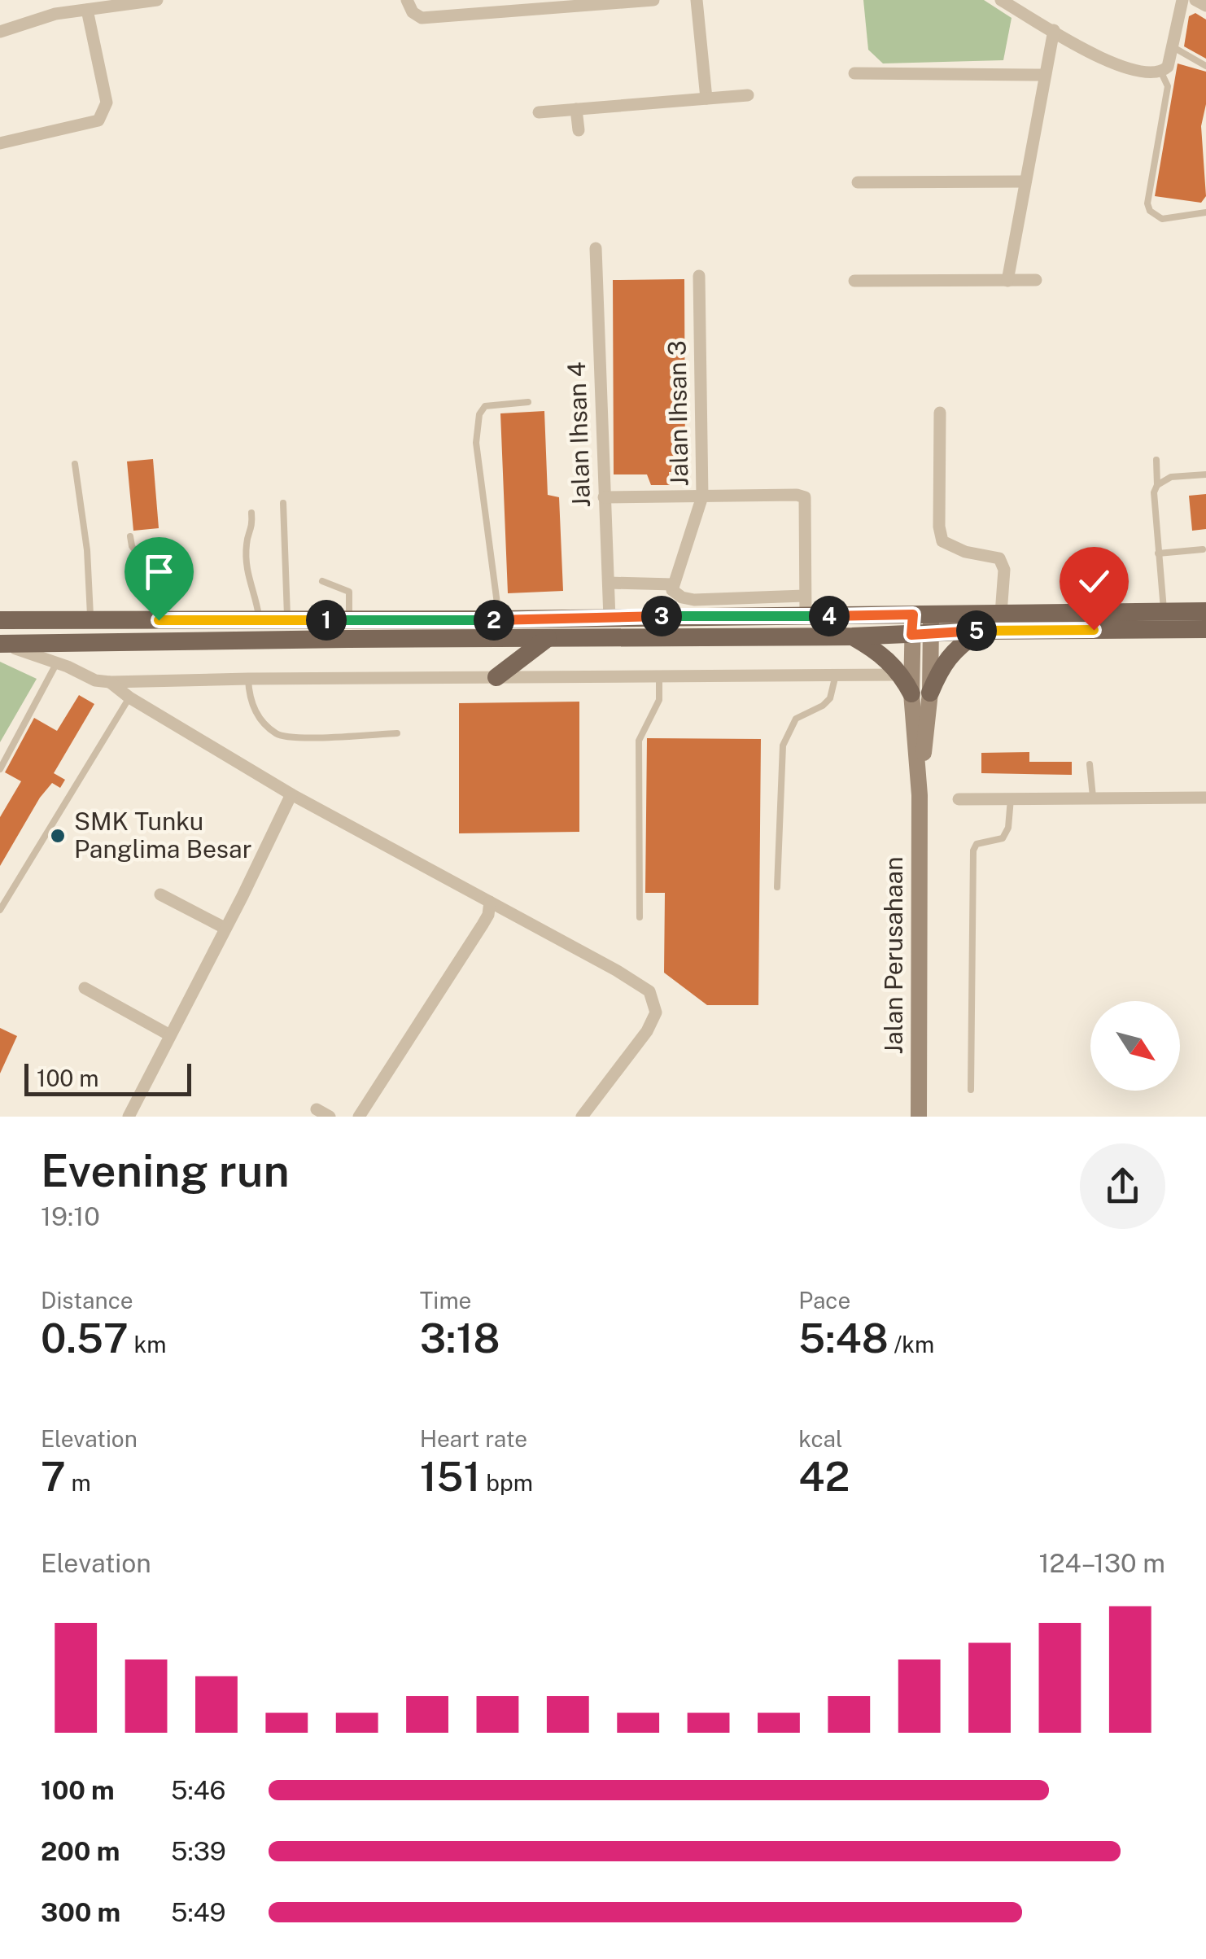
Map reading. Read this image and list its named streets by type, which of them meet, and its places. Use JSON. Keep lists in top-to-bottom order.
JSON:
{
  "streets": {
    "main road": ["Jalan Perusahaan"],
    "street": ["Jalan Ihsan 3", "Jalan Ihsan 4"]
  },
  "places": ["SMK Tunku Panglima Besar"],
  "scale_bar": "100 m",
  "north": "bottom right",
  "page": {
    "pins": [
      "3",
      "4",
      "1",
      "2",
      "5"
    ],
    "scale": "100 m",
    "heading": ["Evening run", "19:10"],
    "stats": [
      ["Distance", "0.57 km"],
      ["Time", "3:18"],
      ["Pace", "5:48 /km"],
      ["Elevation", "7 m"],
      ["Heart rate", "151 bpm"],
      ["kcal", "42"]
    ],
    "chart": ["Elevation", "124–130 m"],
    "list": [
      {
        "name": "100 m",
        "note": "5:46"
      },
      {
        "name": "200 m",
        "note": "5:39"
      },
      {
        "name": "300 m",
        "note": "5:49"
      }
    ]
  }
}
